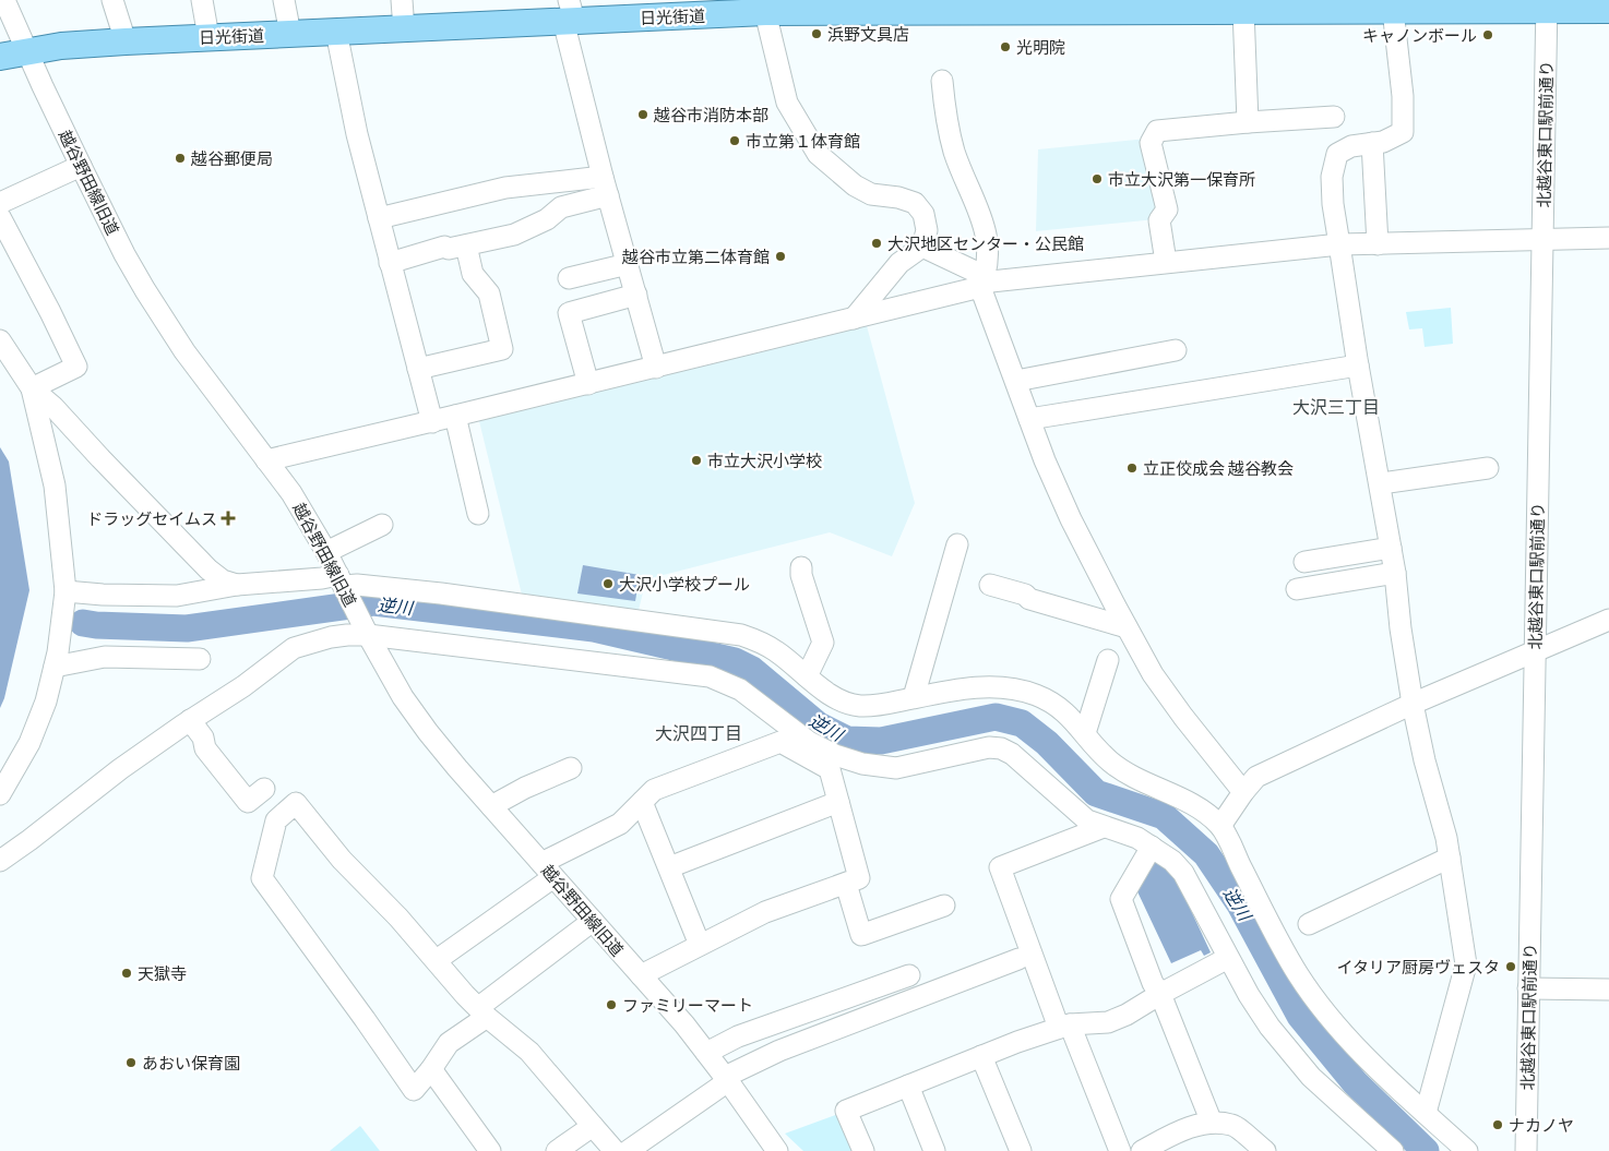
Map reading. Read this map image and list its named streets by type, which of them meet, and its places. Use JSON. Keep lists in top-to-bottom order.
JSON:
{
  "streets": {
    "main road": ["日光街道"],
    "street": ["北越谷東口駅前通り", "越谷野田線旧道"]
  },
  "crossings": [
    ["日光街道", "北越谷東口駅前通り"],
    ["日光街道", "越谷野田線旧道"]
  ],
  "districts": ["大沢三丁目", "大沢四丁目"],
  "water": ["逆川"],
  "places": {
    "other": [
      "浜野文具店",
      "キャノンボール",
      "光明院",
      "越谷市消防本部",
      "市立第１体育館",
      "越谷郵便局",
      "市立大沢第一保育所",
      "大沢地区センター・公民館",
      "越谷市立第二体育館",
      "市立大沢小学校",
      "立正佼成会 越谷教会",
      "大沢小学校プール",
      "イタリア厨房ヴェスタ",
      "天獄寺",
      "ファミリーマート",
      "あおい保育園",
      "ナカノヤ"
    ],
    "health": ["ドラッグセイムス"]
  }
}
